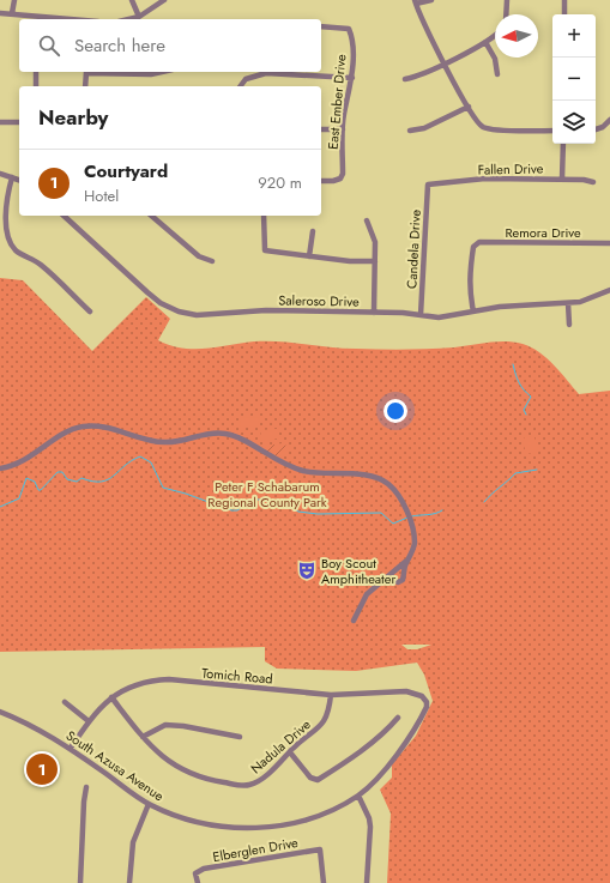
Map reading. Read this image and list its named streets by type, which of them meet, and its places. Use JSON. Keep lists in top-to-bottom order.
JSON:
{
  "streets": {
    "street": [
      "East Ember Drive",
      "Fallen Drive",
      "Remora Drive",
      "Candela Drive",
      "Saleroso Drive",
      "Tomich Road",
      "Nadula Drive",
      "South Azusa Avenue",
      "Elberglen Drive"
    ]
  },
  "crossings": [
    ["Fallen Drive", "Candela Drive"],
    ["Remora Drive", "Saleroso Drive"],
    ["Candela Drive", "Saleroso Drive"],
    ["Tomich Road", "Nadula Drive"],
    ["Tomich Road", "South Azusa Avenue"]
  ],
  "parks": ["Peter F Schabarum Regional County Park"],
  "places": {
    "theatre": ["Boy Scout Amphitheater"]
  },
  "north": "left",
  "page": {
    "map_buttons": ["+", "−"],
    "search": "Search here",
    "heading": "Nearby",
    "list": [
      {
        "mark": "1",
        "name": "Courtyard",
        "note": "Hotel",
        "value": "920 m"
      }
    ],
    "pins": "1"
  }
}
